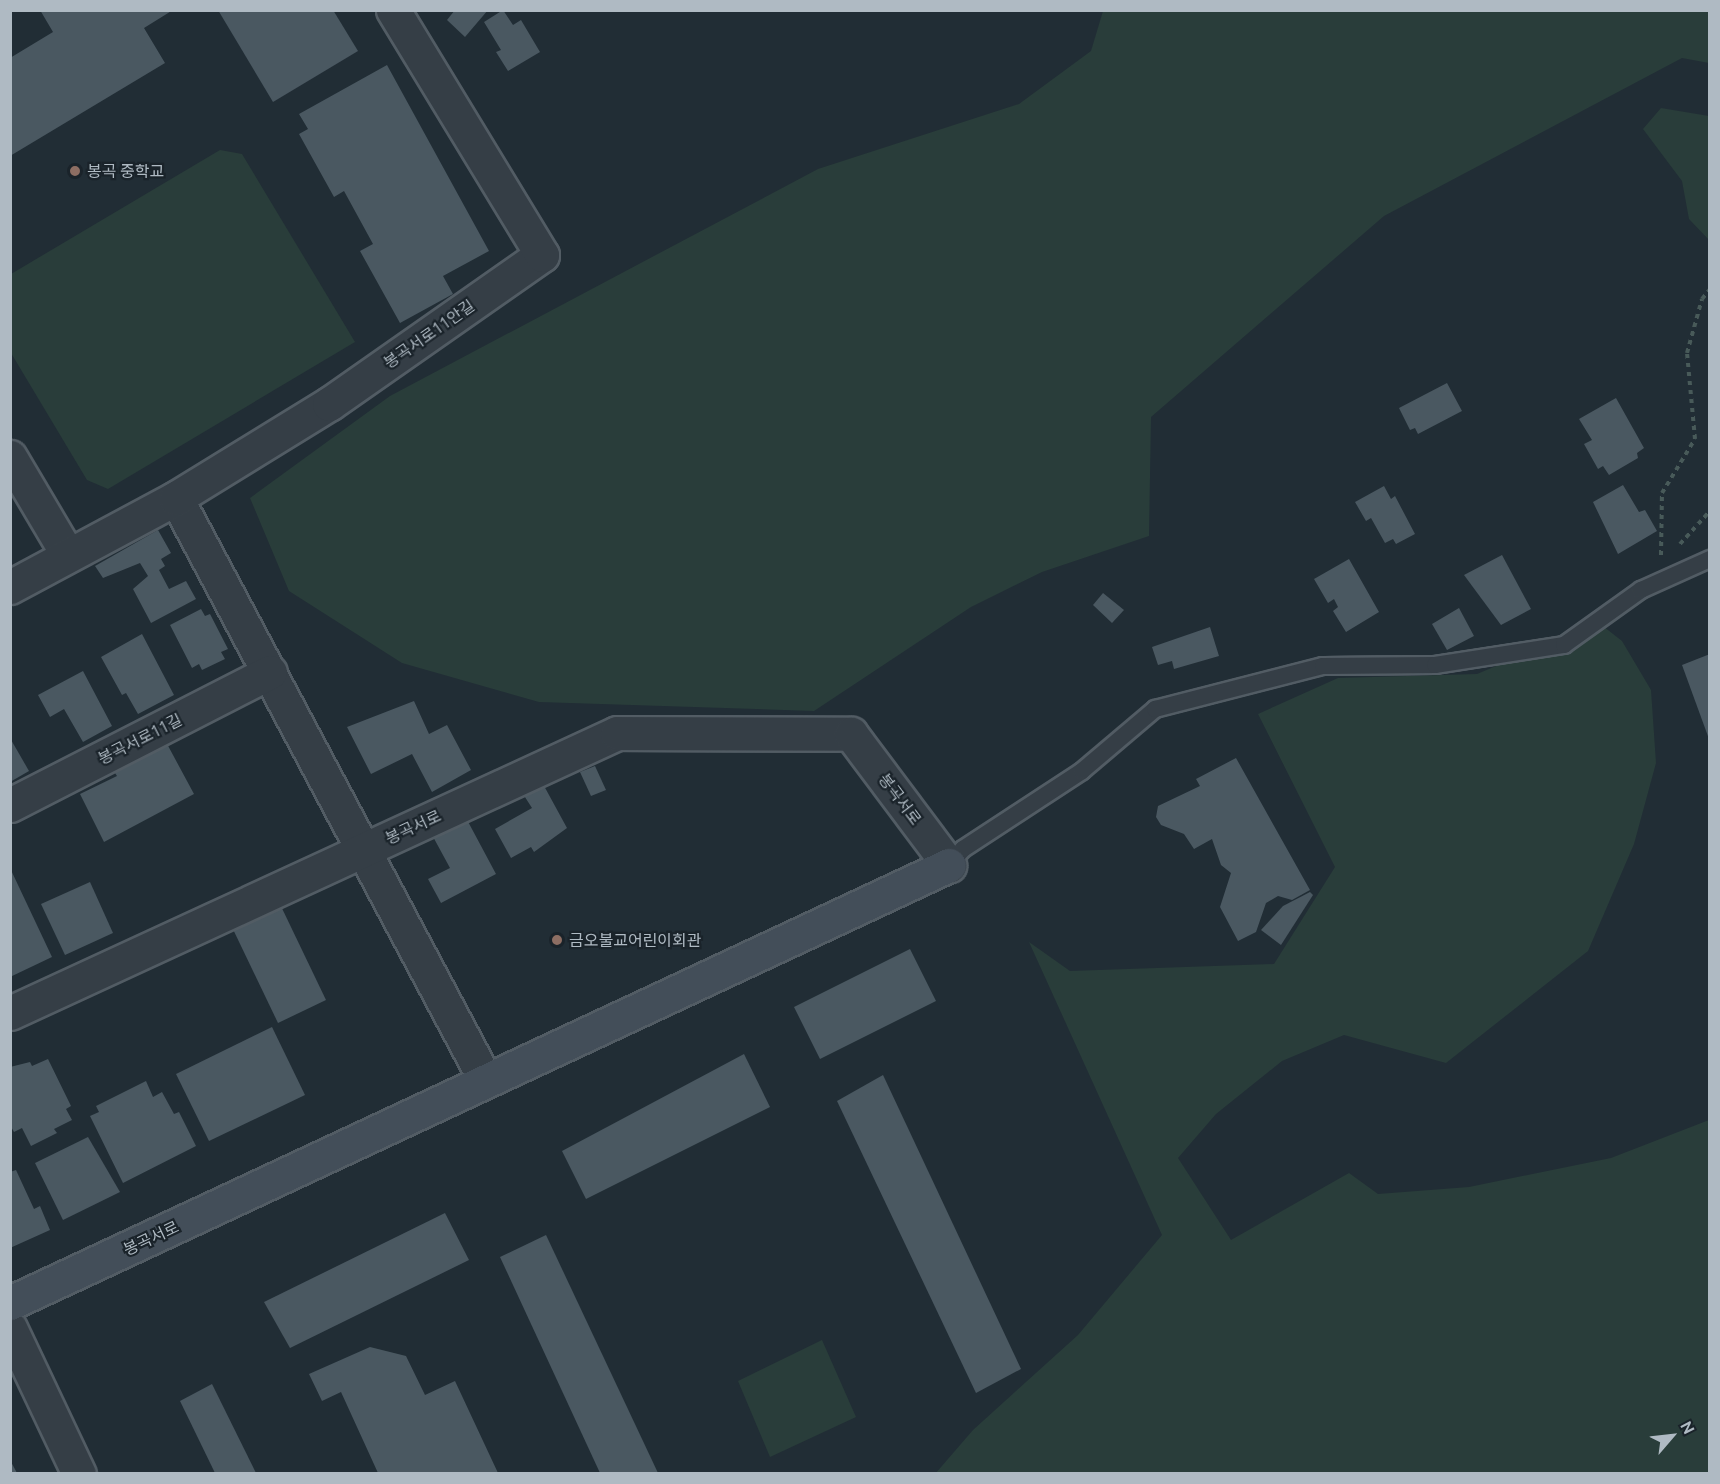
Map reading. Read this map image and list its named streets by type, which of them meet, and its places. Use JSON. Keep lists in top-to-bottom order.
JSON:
{
  "streets": {
    "street": ["봉곡서로11안길", "봉곡서로11길", "봉곡서로"]
  },
  "crossings": [
    ["봉곡서로11안길", "봉곡서로"],
    ["봉곡서로11길", "봉곡서로"]
  ],
  "places": ["봉곡 중학교", "금오불교어린이회관"],
  "north": "top right"
}
